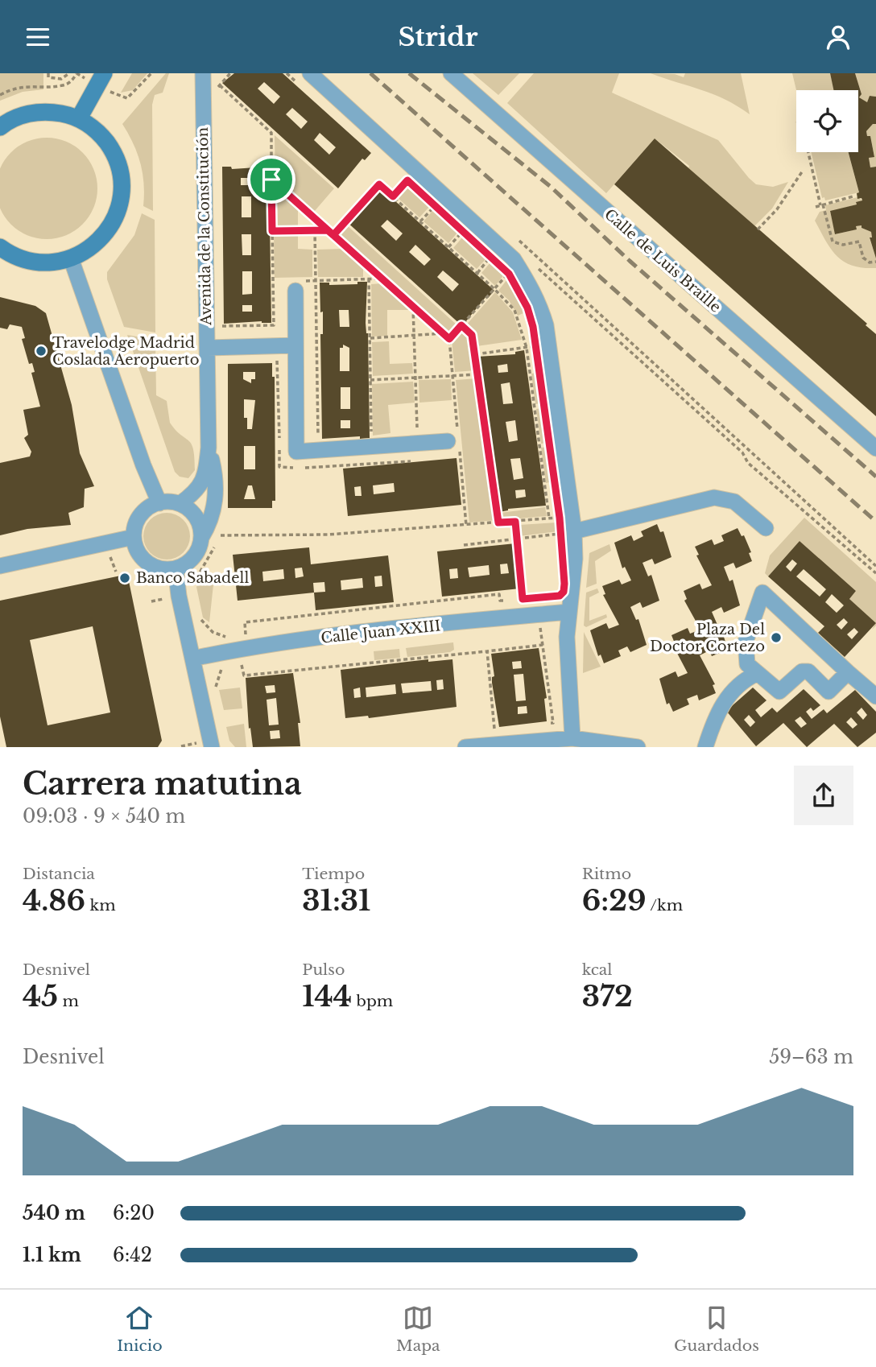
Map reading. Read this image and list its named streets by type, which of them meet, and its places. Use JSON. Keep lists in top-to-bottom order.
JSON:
{
  "streets": {
    "street": ["Avenida de la Constitución", "Calle de Luis Braille", "Calle Juan XXIII"]
  },
  "places": ["Travelodge Madrid Coslada Aeropuerto", "Banco Sabadell", "Plaza Del Doctor Cortezo"],
  "page": {
    "header": "Stridr",
    "heading": ["Carrera matutina", "09:03 · 9 × 540 m"],
    "stats": [
      ["Distancia", "4.86 km"],
      ["Tiempo", "31:31"],
      ["Ritmo", "6:29 /km"],
      ["Desnivel", "45 m"],
      ["Pulso", "144 bpm"],
      ["kcal", "372"]
    ],
    "chart": ["Desnivel", "59–63 m"],
    "list": [
      {
        "name": "540 m",
        "note": "6:20"
      },
      {
        "name": "1.1 km",
        "note": "6:42"
      }
    ],
    "tabs": ["Inicio", "Mapa", "Guardados"]
  }
}
